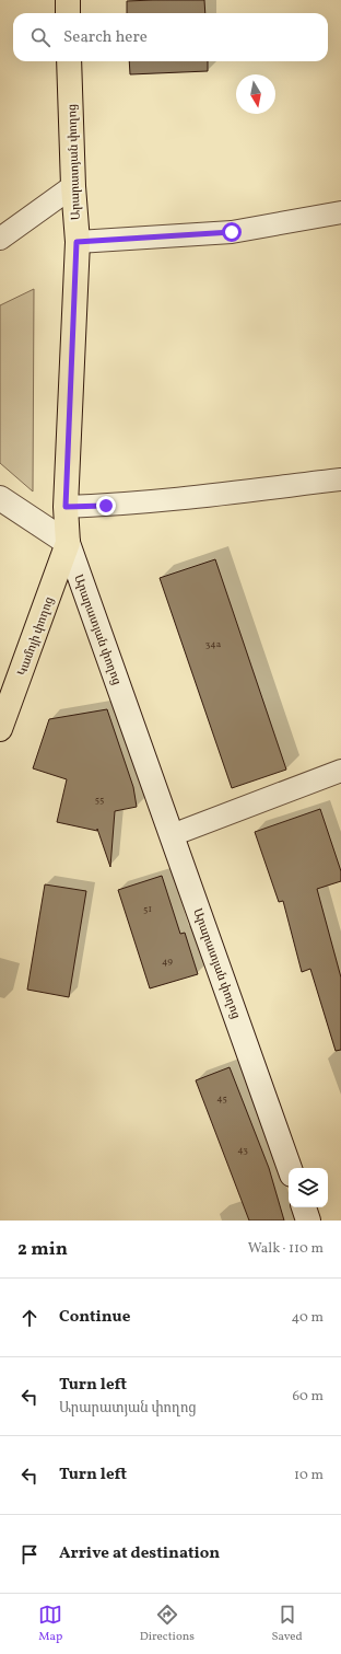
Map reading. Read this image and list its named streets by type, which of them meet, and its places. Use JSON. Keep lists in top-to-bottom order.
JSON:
{
  "streets": {
    "main road": ["Արարատյան փողոց", "Կամոյի փողոց"]
  },
  "crossings": [
    ["Արարատյան փողոց", "Կամոյի փողոց"]
  ],
  "house_numbers": [
    "34a",
    "55",
    "51",
    "49",
    "45",
    "43"
  ],
  "north": "bottom",
  "page": {
    "search": "Search here",
    "heading": ["2 min", "Walk · 110 m"],
    "list": [
      ["Continue", "40 m"],
      ["Turn left", "Արարատյան փողոց", "60 m"],
      ["Turn left", "10 m"],
      "Arrive at destination"
    ],
    "nav": ["Map", "Directions", "Saved"]
  }
}
